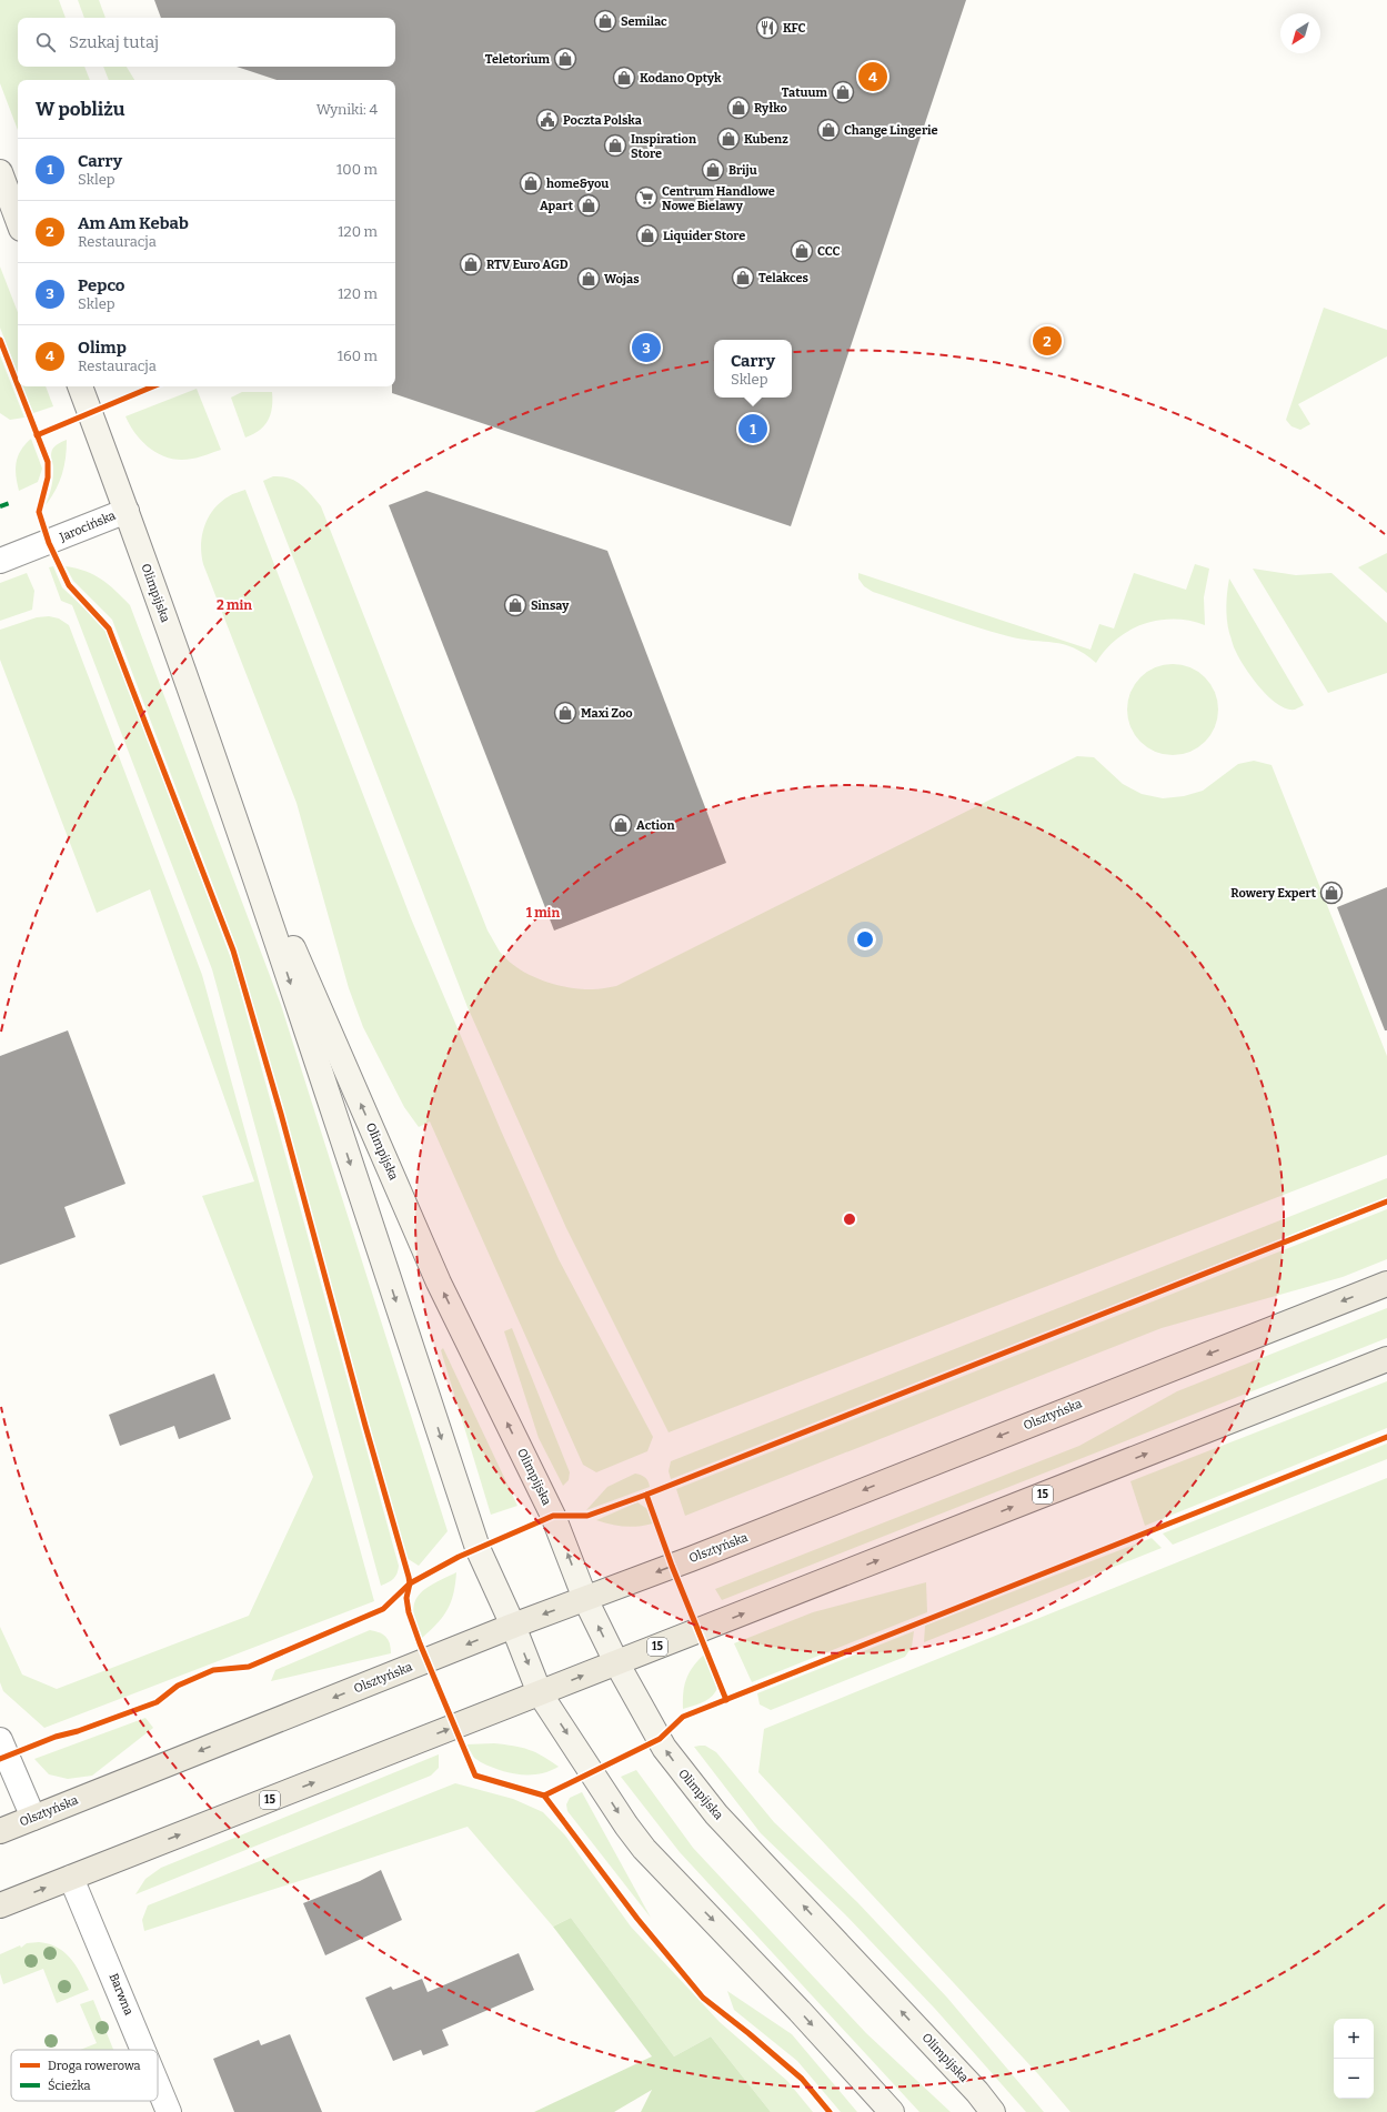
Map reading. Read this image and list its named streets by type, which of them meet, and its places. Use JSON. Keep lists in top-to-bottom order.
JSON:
{
  "streets": {
    "main road": ["Olimpijska", "Olsztyńska", "15"],
    "street": ["Jarocińska", "Barwna"]
  },
  "crossings": [
    ["Jarocińska", "Olimpijska"],
    ["Olimpijska", "Olsztyńska"],
    ["Olimpijska", "15"],
    ["15", "Barwna"]
  ],
  "places": {
    "shop": [
      "Semilac",
      "Teletorium",
      "Kodano Optyk",
      "Tatuum",
      "Ryłko",
      "Change Lingerie",
      "Kubenz",
      "Inspiration Store",
      "Briju",
      "home&you",
      "Apart",
      "Liquider Store",
      "CCC",
      "RTV Euro AGD",
      "Telakces",
      "Wojas",
      "Sinsay",
      "Maxi Zoo",
      "Action",
      "Rowery Expert"
    ],
    "restaurant": ["KFC"],
    "public building": ["Poczta Polska"],
    "supermarket": ["Centrum Handlowe Nowe Bielawy"]
  },
  "legend": ["Droga rowerowa", "Ścieżka"],
  "north": "bottom left",
  "page": {
    "search": "Szukaj tutaj",
    "pins": [
      "4",
      "2",
      "3",
      "1"
    ],
    "heading": ["W pobliżu", "Wyniki: 4"],
    "list": [
      {
        "mark": "1",
        "name": "Carry",
        "note": "Sklep",
        "value": "100 m"
      },
      {
        "mark": "2",
        "name": "Am Am Kebab",
        "note": "Restauracja",
        "value": "120 m"
      },
      {
        "mark": "3",
        "name": "Pepco",
        "note": "Sklep",
        "value": "120 m"
      },
      {
        "mark": "4",
        "name": "Olimp",
        "note": "Restauracja",
        "value": "160 m"
      }
    ],
    "popup": ["Carry", "Sklep"],
    "map_buttons": ["+", "−"]
  },
  "rings": ["2 min", "1 min"]
}
